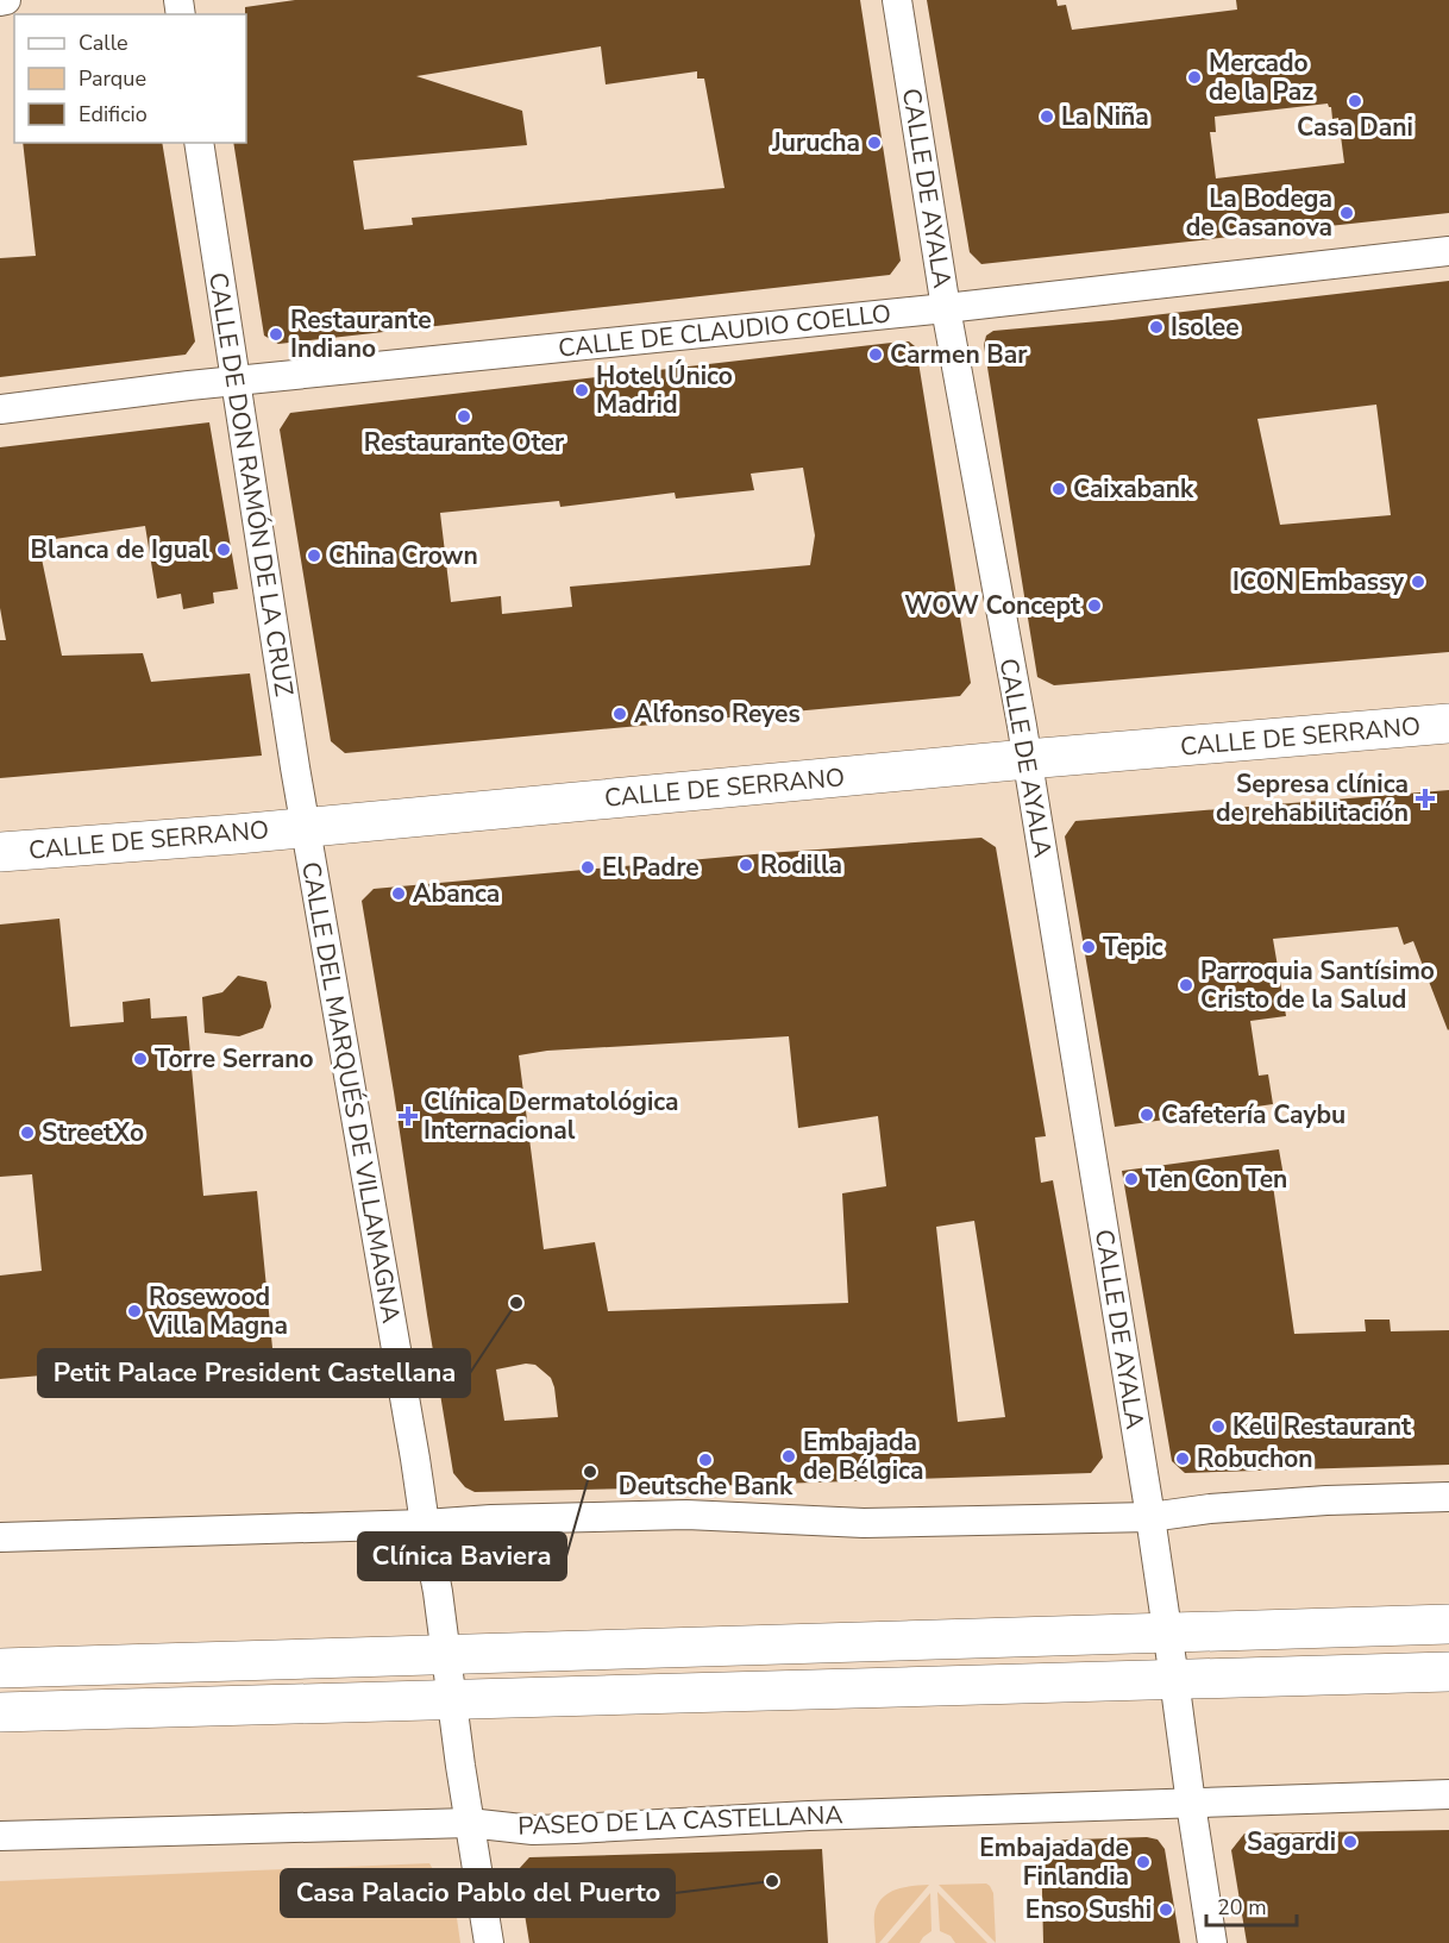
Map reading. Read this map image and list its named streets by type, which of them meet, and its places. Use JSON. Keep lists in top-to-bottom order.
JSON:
{
  "streets": {
    "main road": ["CALLE DE SERRANO"],
    "street": [
      "CALLE DE AYALA",
      "CALLE DE CLAUDIO COELLO",
      "CALLE DE DON RAMÓN DE LA CRUZ",
      "CALLE DEL MARQUÉS DE VILLAMAGNA",
      "PASEO DE LA CASTELLANA"
    ]
  },
  "crossings": [
    ["CALLE DE AYALA", "CALLE DE CLAUDIO COELLO"],
    ["CALLE DE AYALA", "CALLE DE SERRANO"],
    ["CALLE DE CLAUDIO COELLO", "CALLE DE DON RAMÓN DE LA CRUZ"],
    ["CALLE DE DON RAMÓN DE LA CRUZ", "CALLE DE SERRANO"],
    ["CALLE DE DON RAMÓN DE LA CRUZ", "CALLE DEL MARQUÉS DE VILLAMAGNA"],
    ["CALLE DE SERRANO", "CALLE DEL MARQUÉS DE VILLAMAGNA"],
    ["CALLE DEL MARQUÉS DE VILLAMAGNA", "PASEO DE LA CASTELLANA"]
  ],
  "places": {
    "other": [
      "Mercado de la Paz",
      "Casa Dani",
      "La Niña",
      "Jurucha",
      "La Bodega de Casanova",
      "Isolee",
      "Restaurante Indiano",
      "Carmen Bar",
      "Hotel Único Madrid",
      "Restaurante Oter",
      "Caixabank",
      "Blanca de Igual",
      "China Crown",
      "ICON Embassy",
      "WOW Concept",
      "Alfonso Reyes",
      "Rodilla",
      "El Padre",
      "Abanca",
      "Tepic",
      "Parroquia Santísimo Cristo de la Salud",
      "Torre Serrano",
      "Cafetería Caybu",
      "StreetXo",
      "Ten Con Ten",
      "Petit Palace President Castellana",
      "Rosewood Villa Magna",
      "Keli Restaurant",
      "Embajada de Bélgica",
      "Robuchon",
      "Deutsche Bank",
      "Clínica Baviera",
      "Sagardi",
      "Embajada de Finlandia",
      "Casa Palacio Pablo del Puerto",
      "Enso Sushi"
    ],
    "health": ["Sepresa clínica de rehabilitación", "Clínica Dermatológica Internacional"]
  },
  "legend": ["Calle", "Parque", "Edificio"],
  "scale_bar": "20 m"
}
